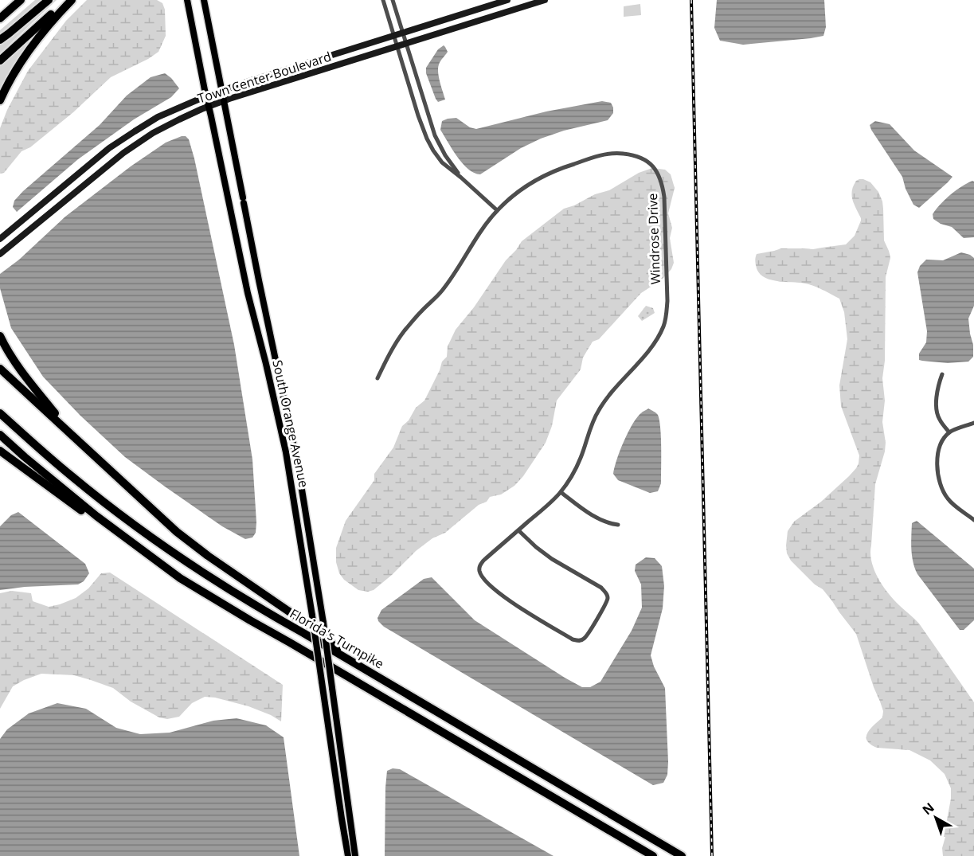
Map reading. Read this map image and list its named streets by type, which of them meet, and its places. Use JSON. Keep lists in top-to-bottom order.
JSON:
{
  "streets": {
    "highway": ["Florida's Turnpike"],
    "main road": ["Town Center Boulevard", "South Orange Avenue"],
    "street": ["Windrose Drive"]
  },
  "crossings": [
    ["Town Center Boulevard", "South Orange Avenue"]
  ],
  "north": "top left"
}
